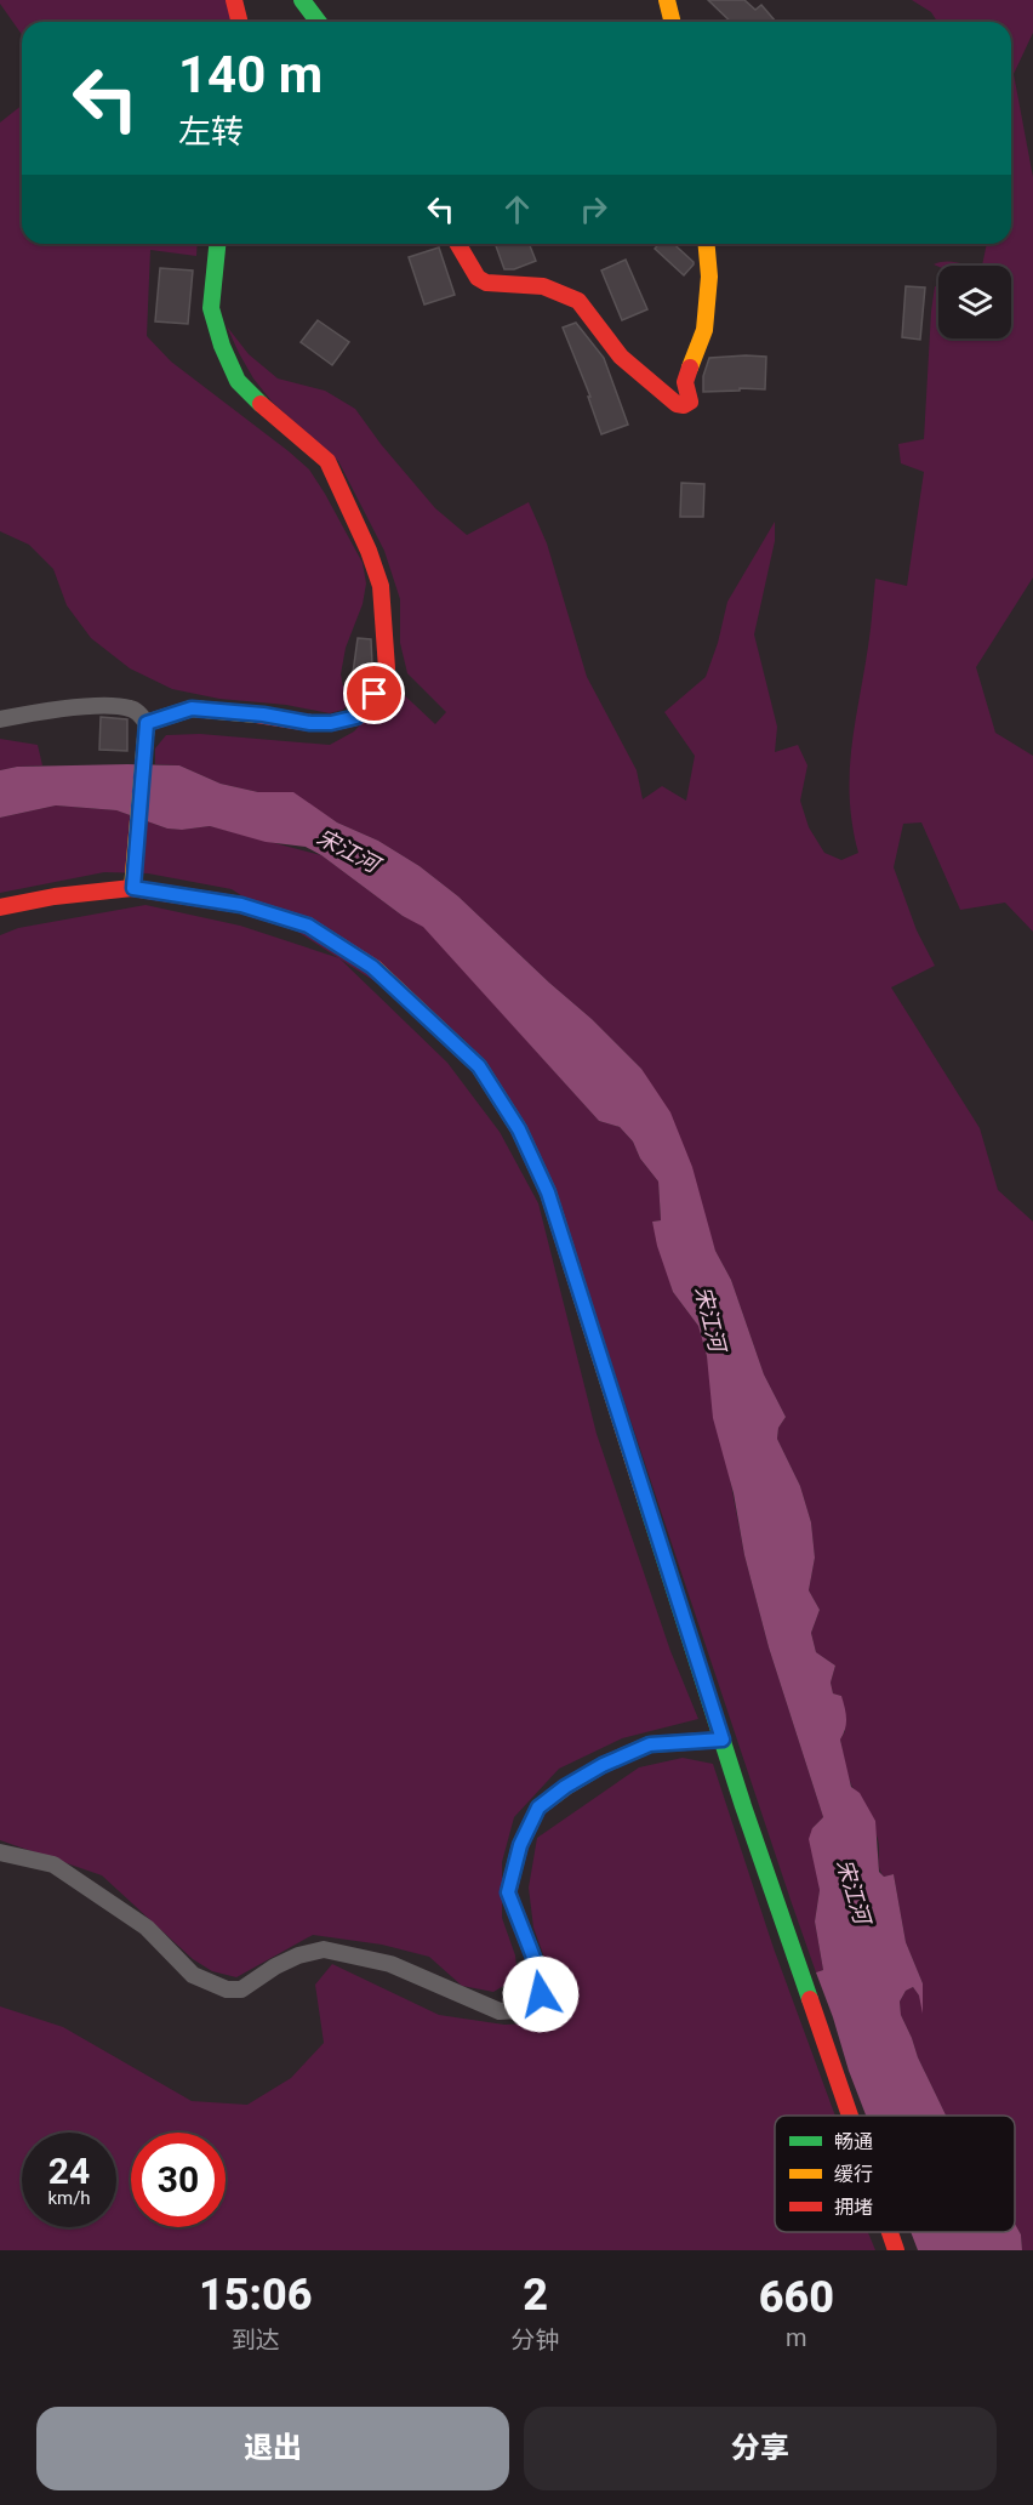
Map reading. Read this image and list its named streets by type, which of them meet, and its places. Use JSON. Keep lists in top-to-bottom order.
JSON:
{
  "water": ["宋江河"],
  "legend": ["畅通", "缓行", "拥堵"],
  "page": {
    "turn": ["140 m", "左转"],
    "speed": "24 km/h",
    "limit": "30",
    "eta": [
      "15:06",
      "到达",
      "2",
      "分钟",
      "660",
      "m"
    ],
    "buttons": ["退出", "分享"]
  }
}
